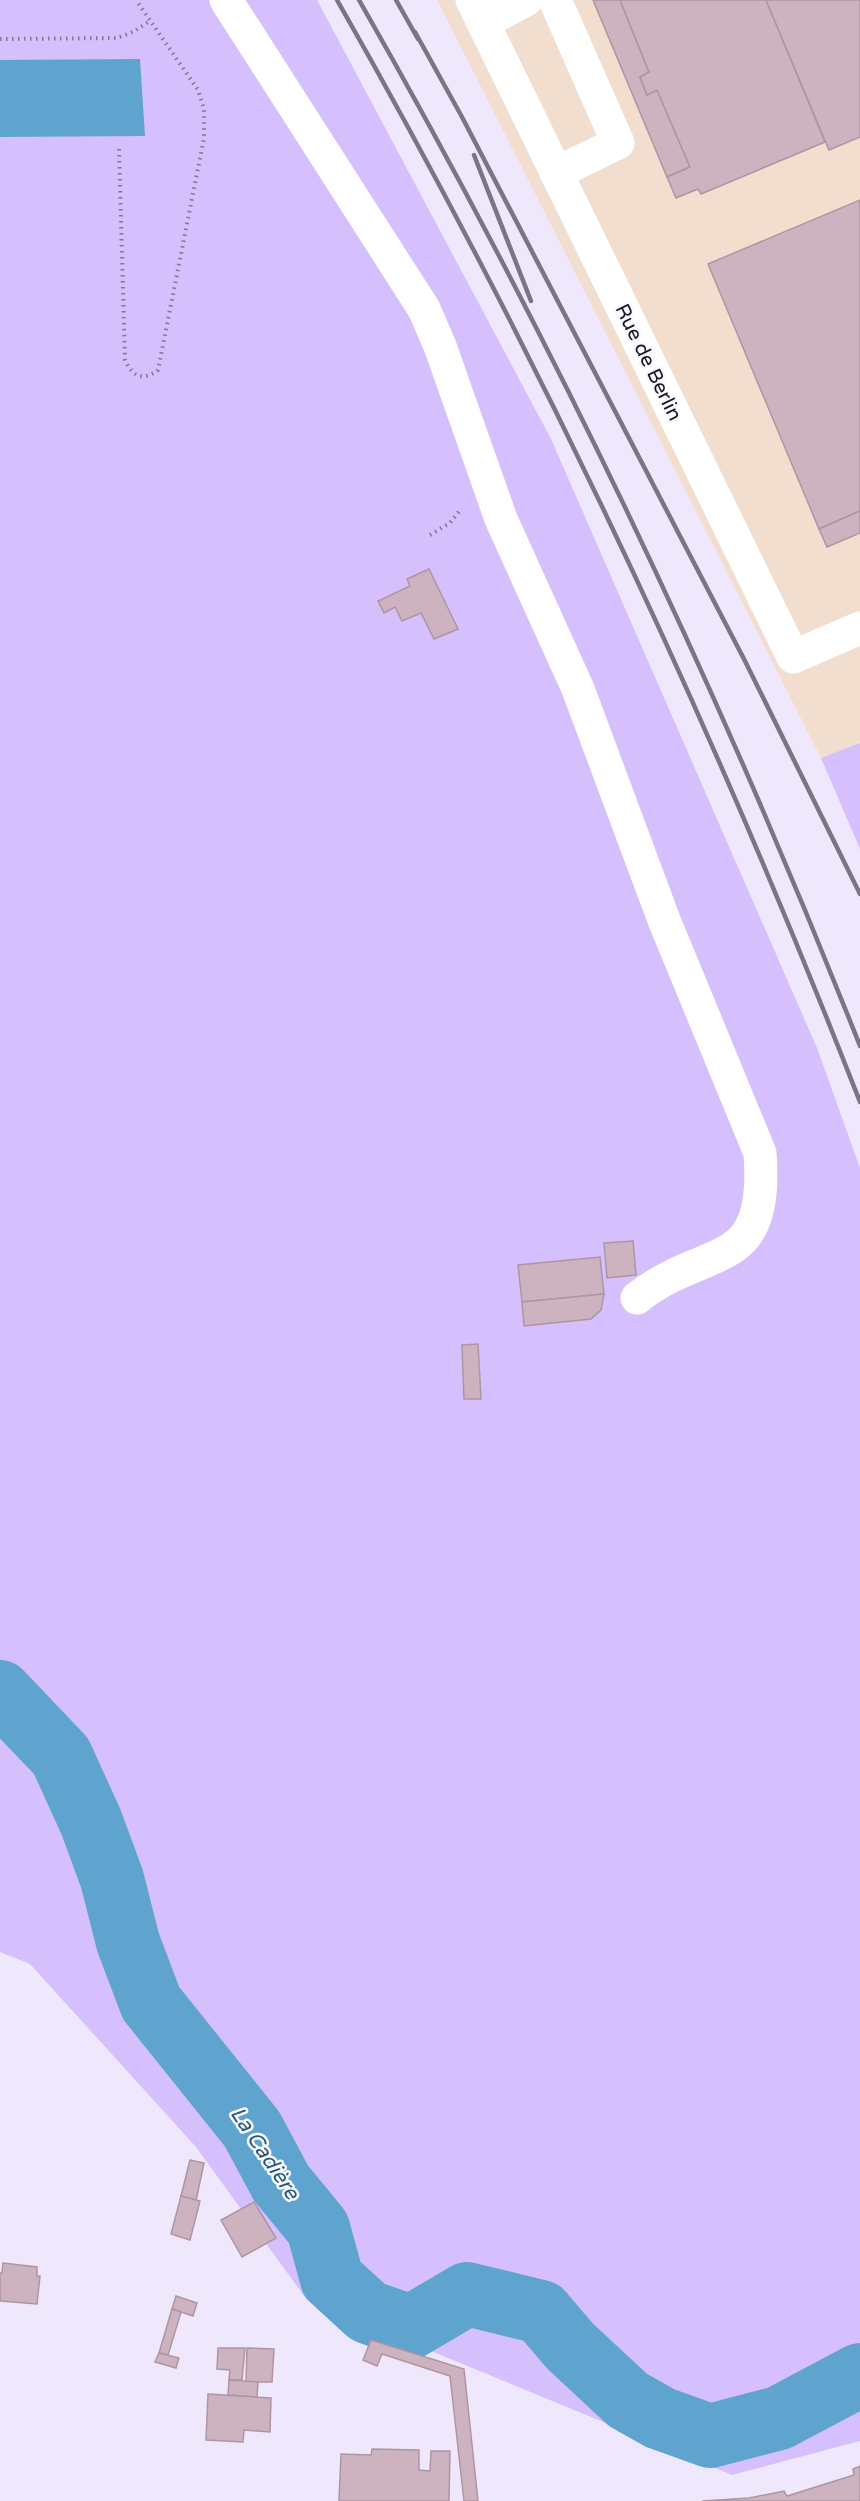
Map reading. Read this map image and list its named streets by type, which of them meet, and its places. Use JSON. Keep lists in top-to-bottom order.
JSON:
{
  "streets": {
    "street": ["Rue de Berlin"]
  },
  "water": ["La Cadière"]
}
